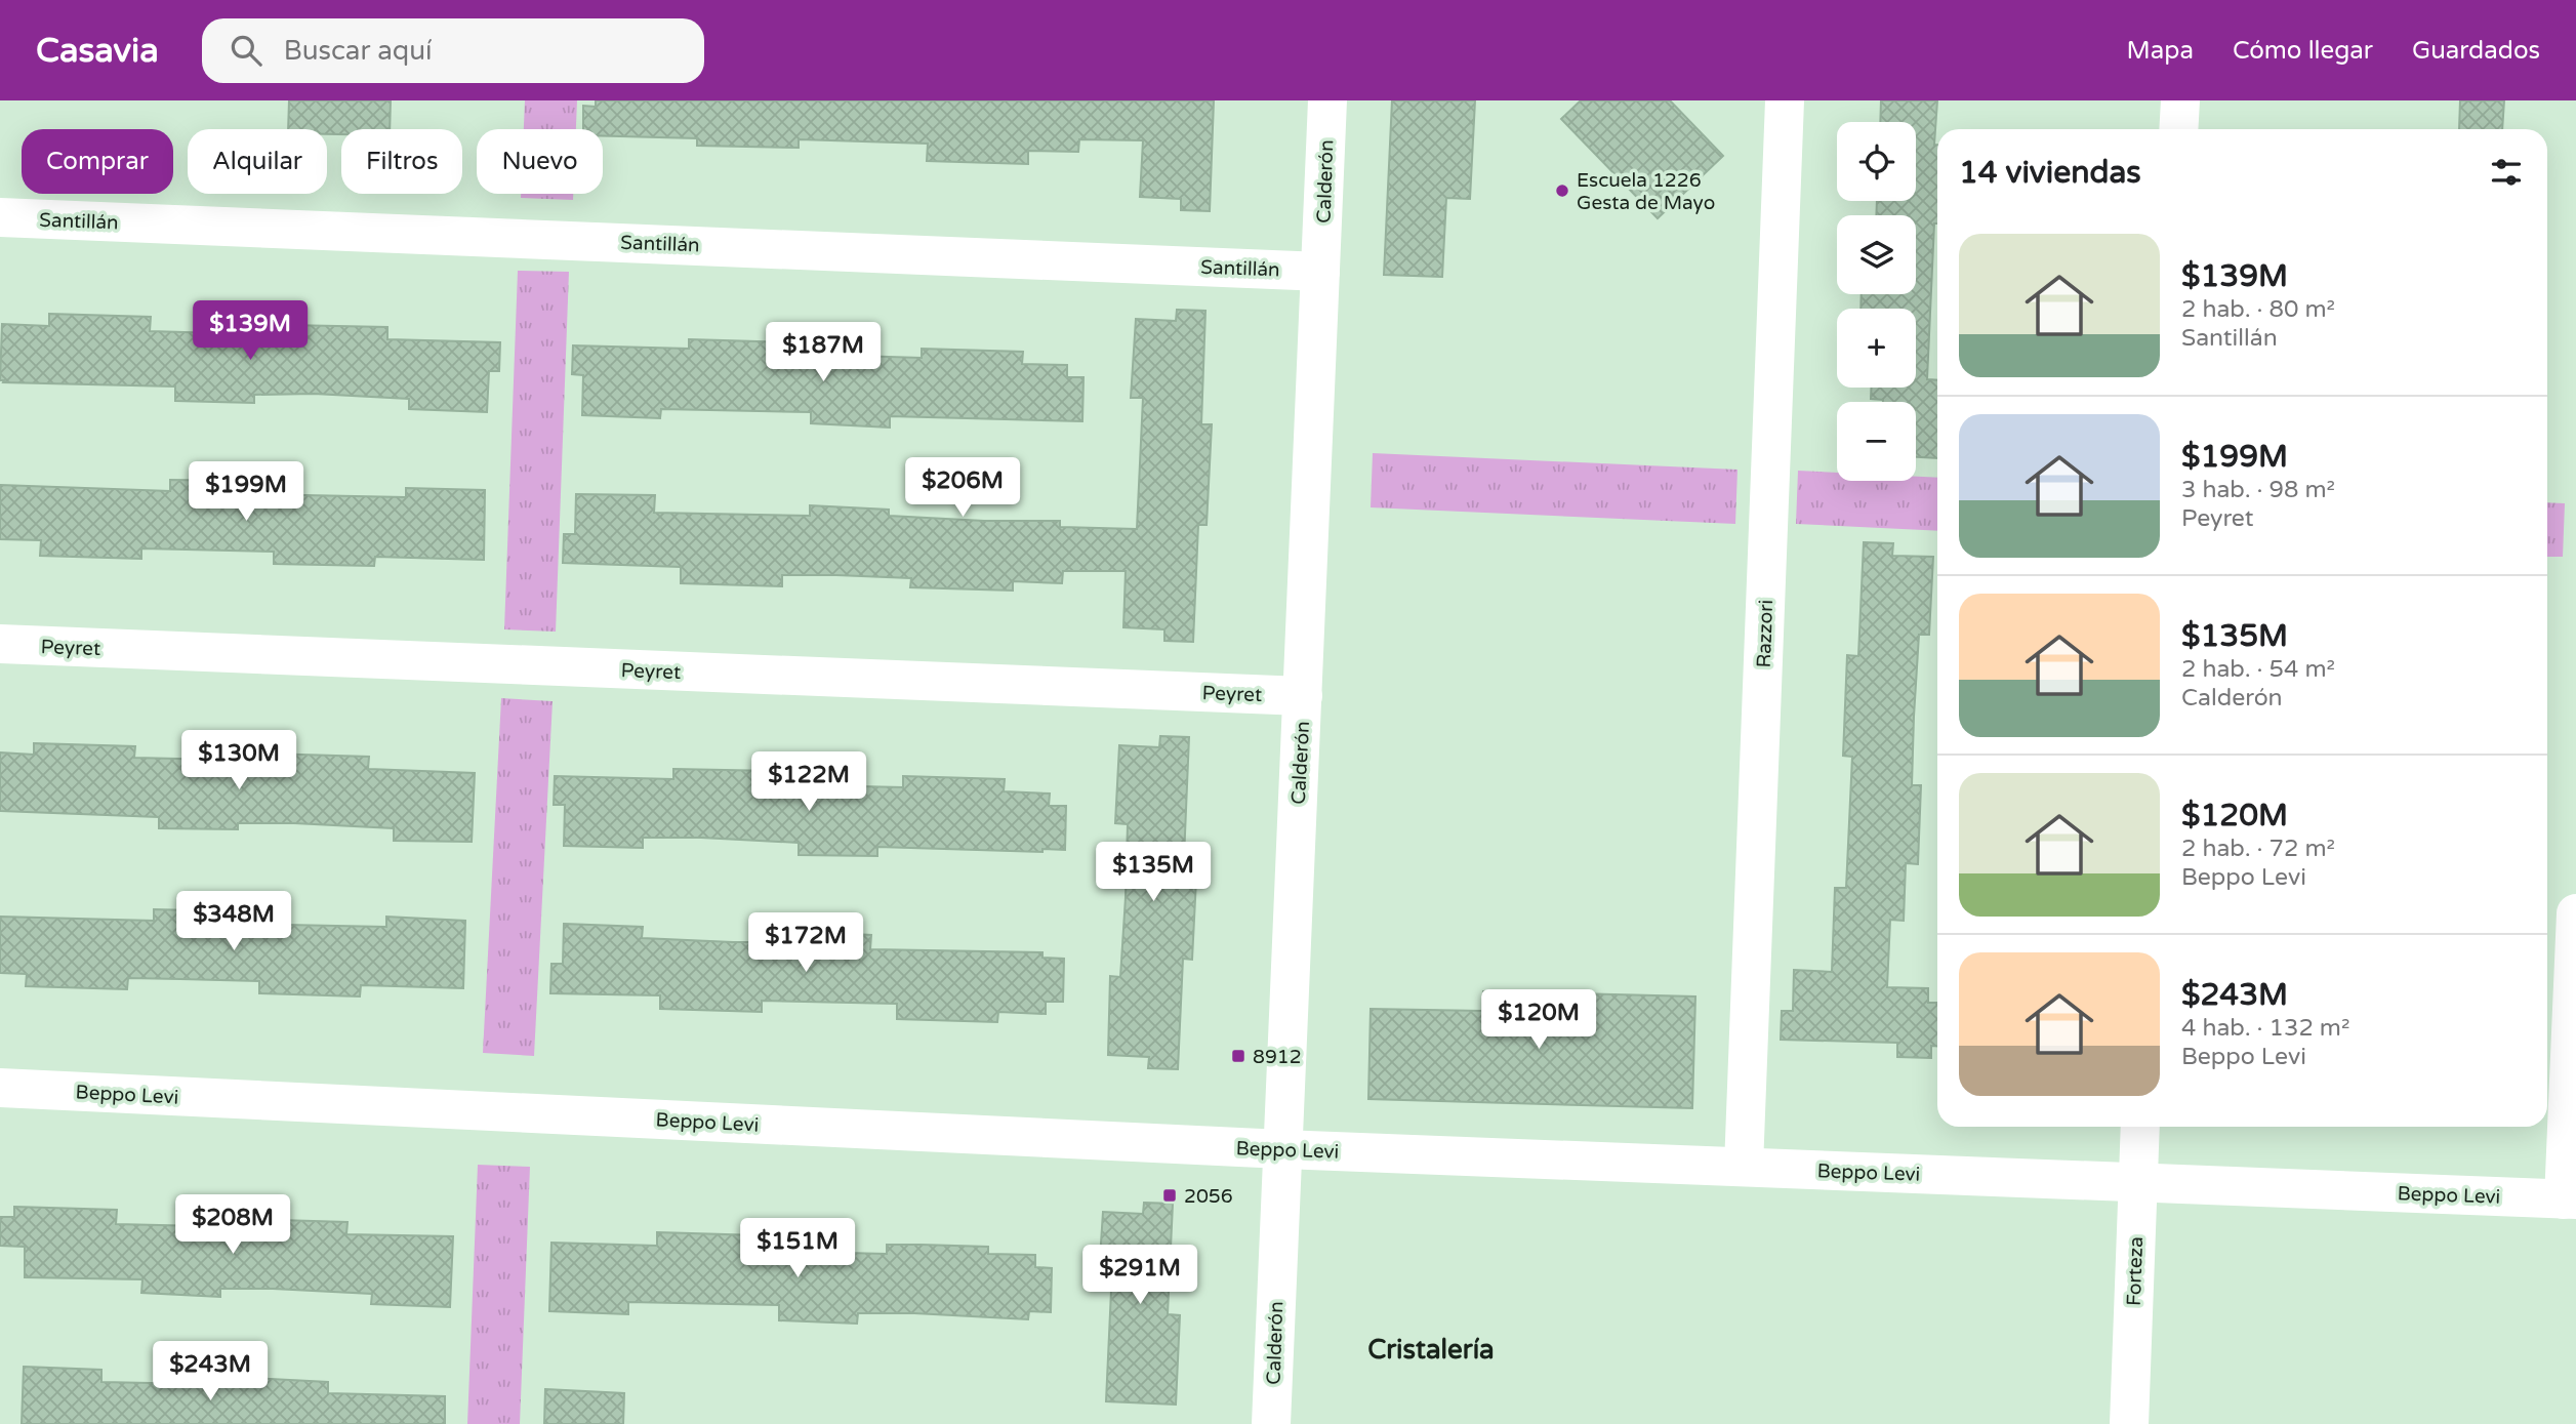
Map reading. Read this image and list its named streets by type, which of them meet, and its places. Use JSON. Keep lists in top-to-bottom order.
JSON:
{
  "streets": {
    "street": [
      "Calderón",
      "Santillán",
      "Razzori",
      "Peyret",
      "Beppo Levi",
      "Forteza"
    ]
  },
  "crossings": [
    ["Calderón", "Santillán"],
    ["Calderón", "Peyret"],
    ["Calderón", "Beppo Levi"],
    ["Razzori", "Beppo Levi"],
    ["Beppo Levi", "Forteza"]
  ],
  "districts": ["Cristalería"],
  "places": {
    "other": ["Escuela 1226 Gesta de Mayo"],
    "transit": ["8912", "2056"]
  },
  "page": {
    "header": "Casavia",
    "search": "Buscar aquí",
    "nav": ["Mapa", "Cómo llegar", "Guardados"],
    "map_buttons": ["+", "−"],
    "chip": [
      "Comprar",
      "Alquilar",
      "Filtros",
      "Nuevo"
    ],
    "heading": "14 viviendas",
    "list": [
      {
        "name": "$139M",
        "note": "2 hab. · 80 m² · Santillán"
      },
      {
        "name": "$199M",
        "note": "3 hab. · 98 m² · Peyret"
      },
      {
        "name": "$135M",
        "note": "2 hab. · 54 m² · Calderón"
      },
      {
        "name": "$120M",
        "note": "2 hab. · 72 m² · Beppo Levi"
      },
      {
        "name": "$243M",
        "note": "4 hab. · 132 m² · Beppo Levi"
      }
    ],
    "price": [
      "$139M",
      "$187M",
      "$206M",
      "$199M",
      "$130M",
      "$122M",
      "$135M",
      "$348M",
      "$172M",
      "$120M",
      "$208M",
      "$151M",
      "$291M",
      "$243M"
    ]
  }
}
